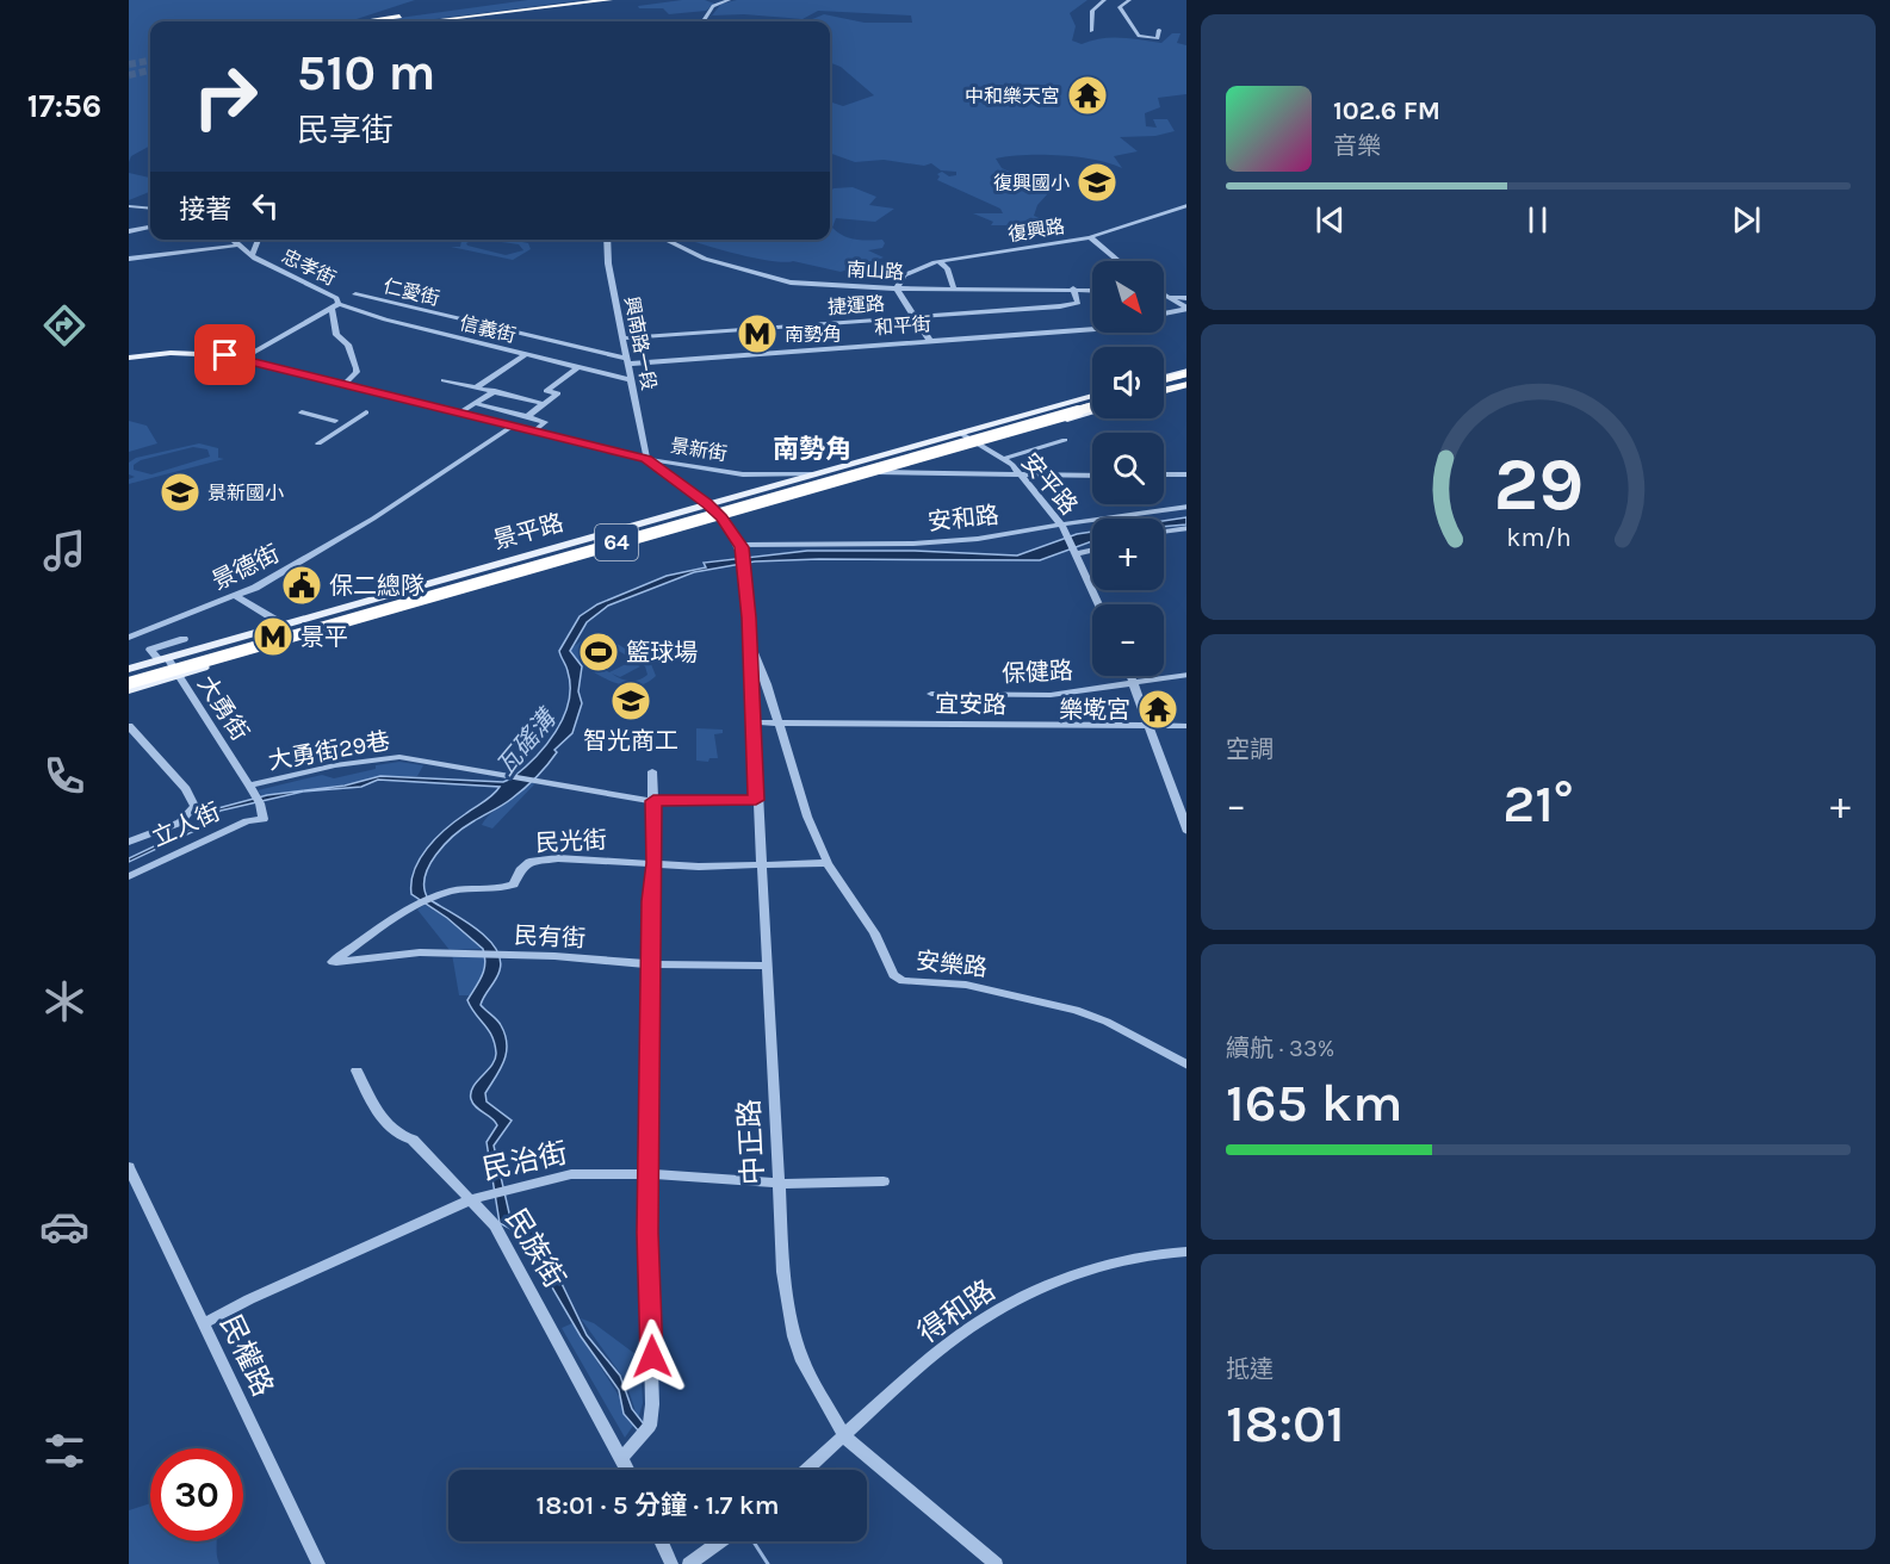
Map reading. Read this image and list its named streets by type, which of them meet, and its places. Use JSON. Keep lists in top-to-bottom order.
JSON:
{
  "streets": {
    "highway": ["64"],
    "main road": ["景新街", "景平路"],
    "street": [
      "復興路",
      "忠孝街",
      "南山路",
      "仁愛街",
      "捷運路",
      "和平街",
      "信義街",
      "興南路一段",
      "安平路",
      "安和路",
      "景德街",
      "保健路",
      "宜安路",
      "大勇街",
      "大勇街29巷",
      "立人街",
      "民光街",
      "民有街",
      "安樂路",
      "中正路",
      "民治街",
      "民族街",
      "得和路",
      "民權路"
    ]
  },
  "crossings": [
    ["復興路", "南山路"],
    ["忠孝街", "信義街"],
    ["忠孝街", "景新街"],
    ["南山路", "捷運路"],
    ["仁愛街", "和平街"],
    ["仁愛街", "興南路一段"],
    ["捷運路", "興南路一段"],
    ["和平街", "興南路一段"],
    ["信義街", "興南路一段"],
    ["興南路一段", "景新街"],
    ["景新街", "安平路"],
    ["景新街", "景平路"],
    ["景新街", "景德街"],
    ["安平路", "安和路"],
    ["安平路", "景平路"],
    ["景平路", "大勇街"],
    ["宜安路", "安樂路"],
    ["宜安路", "中正路"],
    ["大勇街", "大勇街29巷"],
    ["大勇街", "立人街"],
    ["大勇街29巷", "中正路"],
    ["民光街", "民有街"],
    ["民光街", "安樂路"],
    ["民光街", "中正路"],
    ["民有街", "中正路"],
    ["安樂路", "中正路"],
    ["中正路", "民治街"],
    ["中正路", "得和路"],
    ["民治街", "民族街"],
    ["民治街", "民權路"]
  ],
  "districts": ["南勢角"],
  "water": ["瓦磘溝"],
  "places": {
    "temple": ["中和樂天宮", "樂墘宮"],
    "school or university": ["復興國小", "景新國小", "智光商工"],
    "metro station": ["南勢角", "景平"],
    "public building": ["保二總隊"],
    "sports": ["籃球場"]
  },
  "north": "bottom right",
  "page": {
    "tabs": "17:56",
    "turn": ["510 m", "民享街"],
    "song": ["102.6 FM", "音樂"],
    "then": "接著",
    "map_buttons": ["+", "−"],
    "tile": [
      "空調",
      ["續航 · 33%", "165 km"],
      ["抵達", "18:01"]
    ],
    "heat": ["−", "21°", "+"],
    "limit": "30",
    "trip": "18:01 · 5 分鐘 · 1.7 km",
    "gauge": ["29", "km/h"]
  }
}
